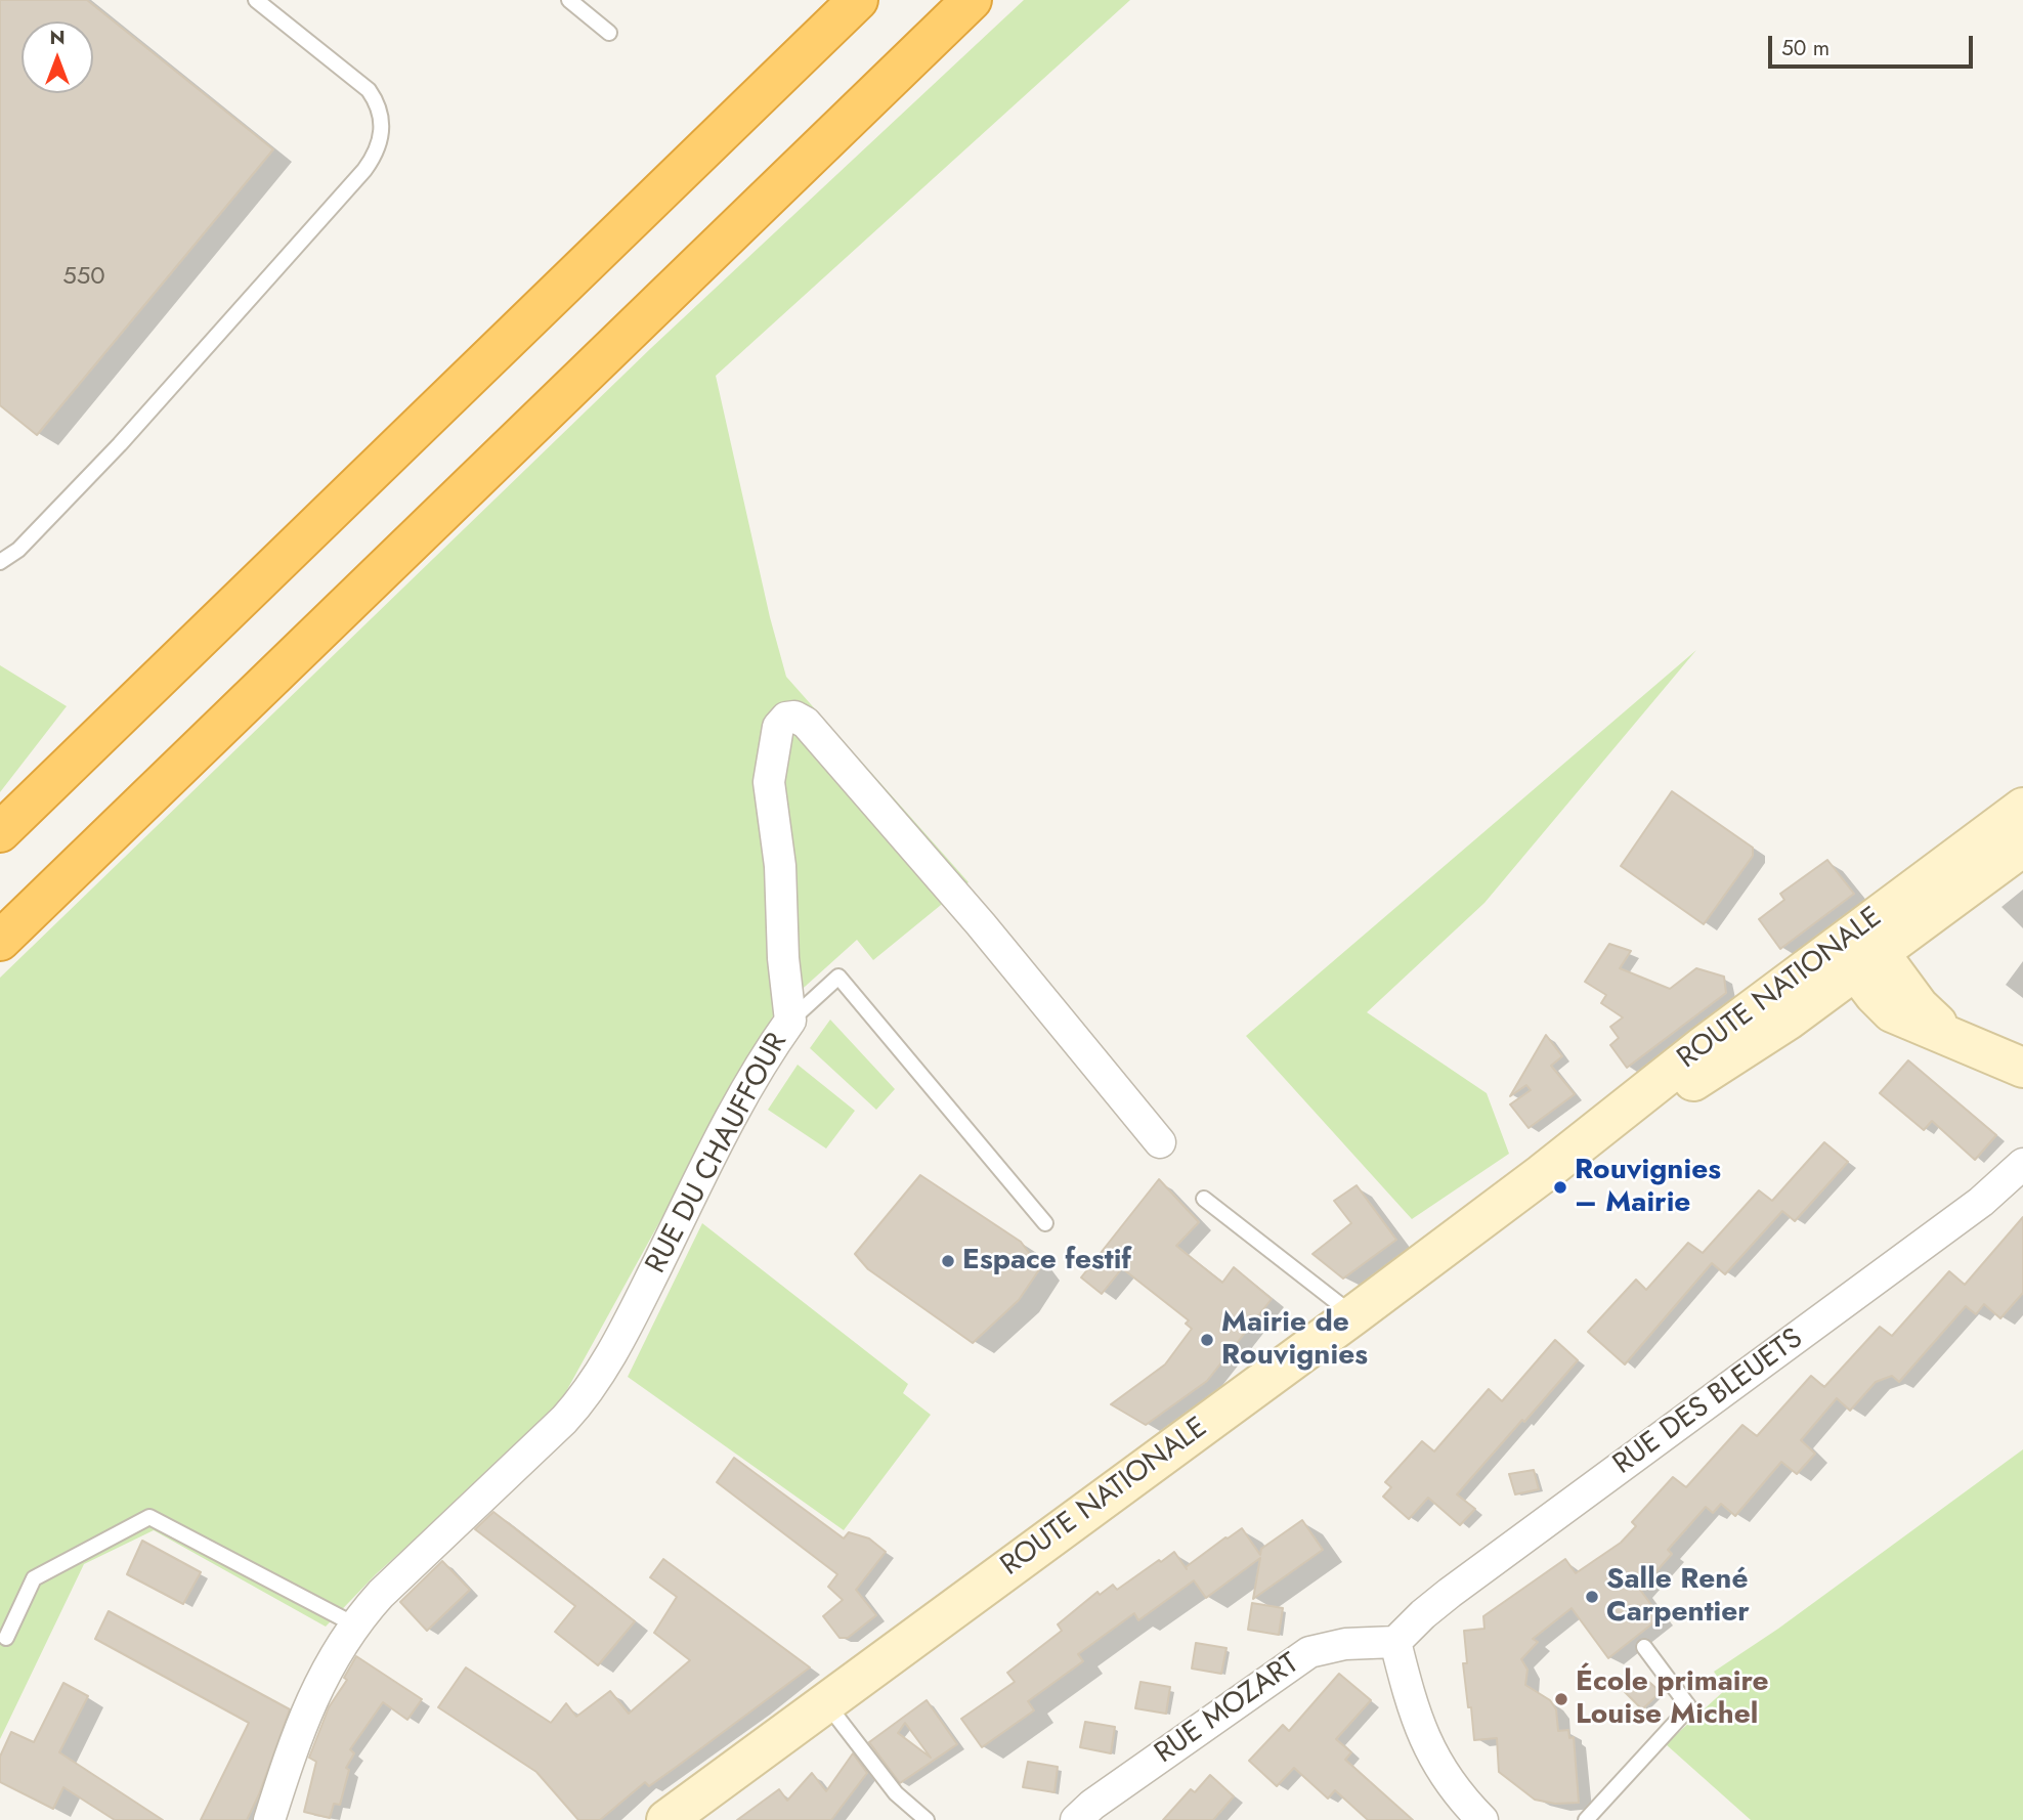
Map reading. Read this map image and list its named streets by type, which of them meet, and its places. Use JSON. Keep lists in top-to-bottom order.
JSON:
{
  "streets": {
    "main road": ["ROUTE NATIONALE"],
    "street": ["RUE DU CHAUFFOUR", "RUE DES BLEUETS", "RUE MOZART"]
  },
  "crossings": [
    ["RUE DES BLEUETS", "RUE MOZART"]
  ],
  "places": [
    "Rouvignies – Mairie",
    "Espace festif",
    "Mairie de Rouvignies",
    "Salle René Carpentier",
    "École primaire Louise Michel"
  ],
  "house_numbers": ["550"],
  "scale_bar": "50 m",
  "north": "top"
}
